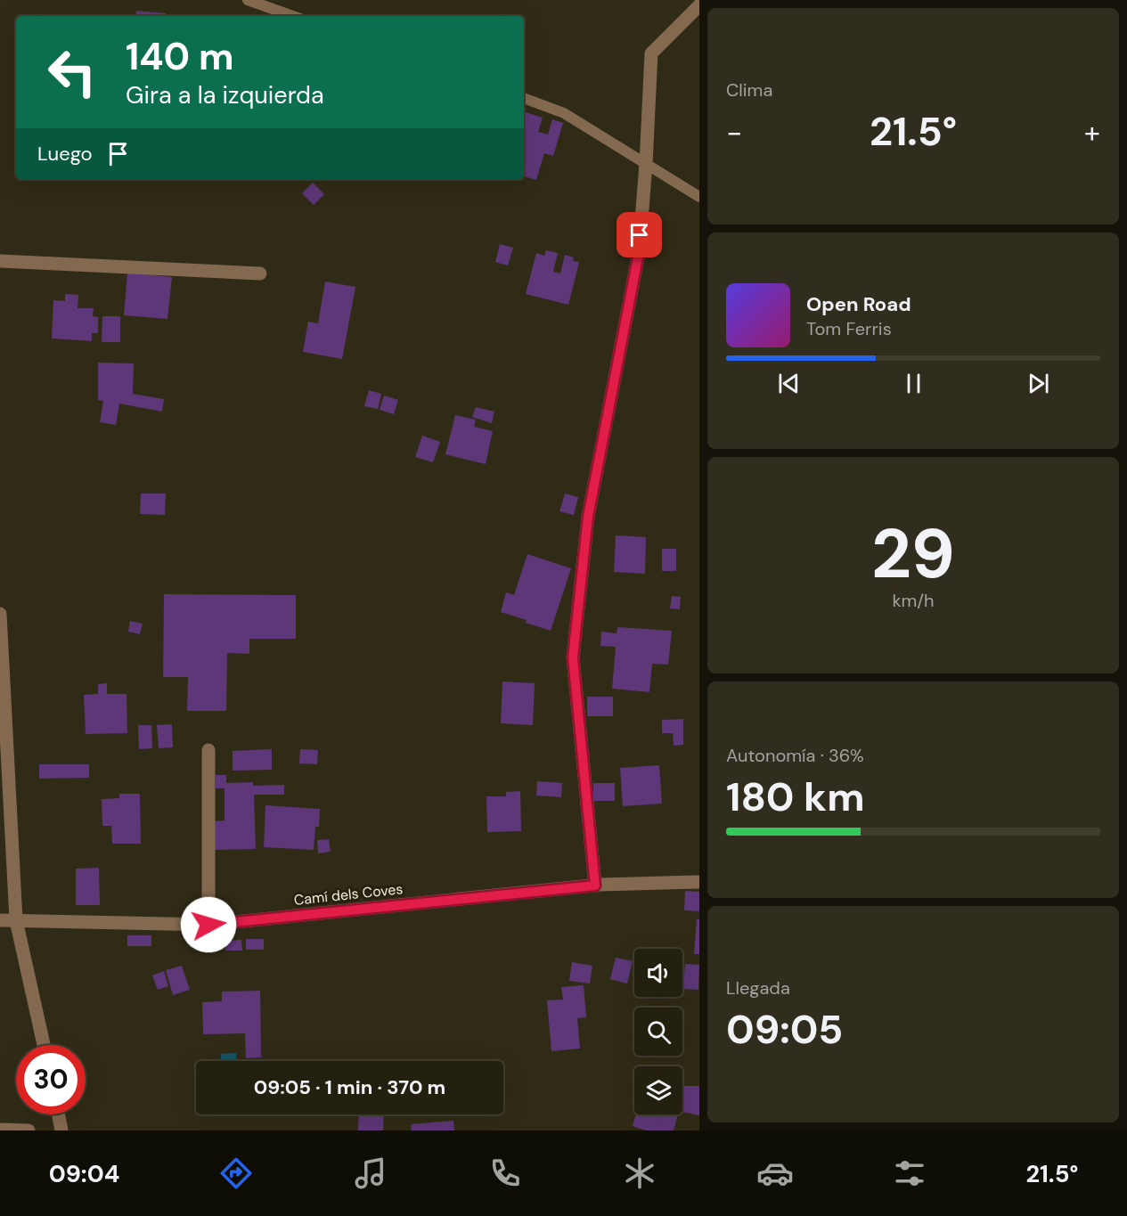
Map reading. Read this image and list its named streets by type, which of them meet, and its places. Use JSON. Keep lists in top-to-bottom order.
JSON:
{
  "streets": {
    "street": ["Camí dels Coves"]
  },
  "page": {
    "tile": [
      "Clima",
      ["29", "km/h"],
      ["Autonomía · 36%", "180 km"],
      ["Llegada", "09:05"]
    ],
    "turn": ["140 m", "Gira a la izquierda"],
    "heat": ["−", "21.5°", "+"],
    "then": "Luego",
    "song": ["Open Road", "Tom Ferris"],
    "limit": "30",
    "trip": "09:05 · 1 min · 370 m",
    "tabs": ["09:04", "21.5°"]
  }
}
